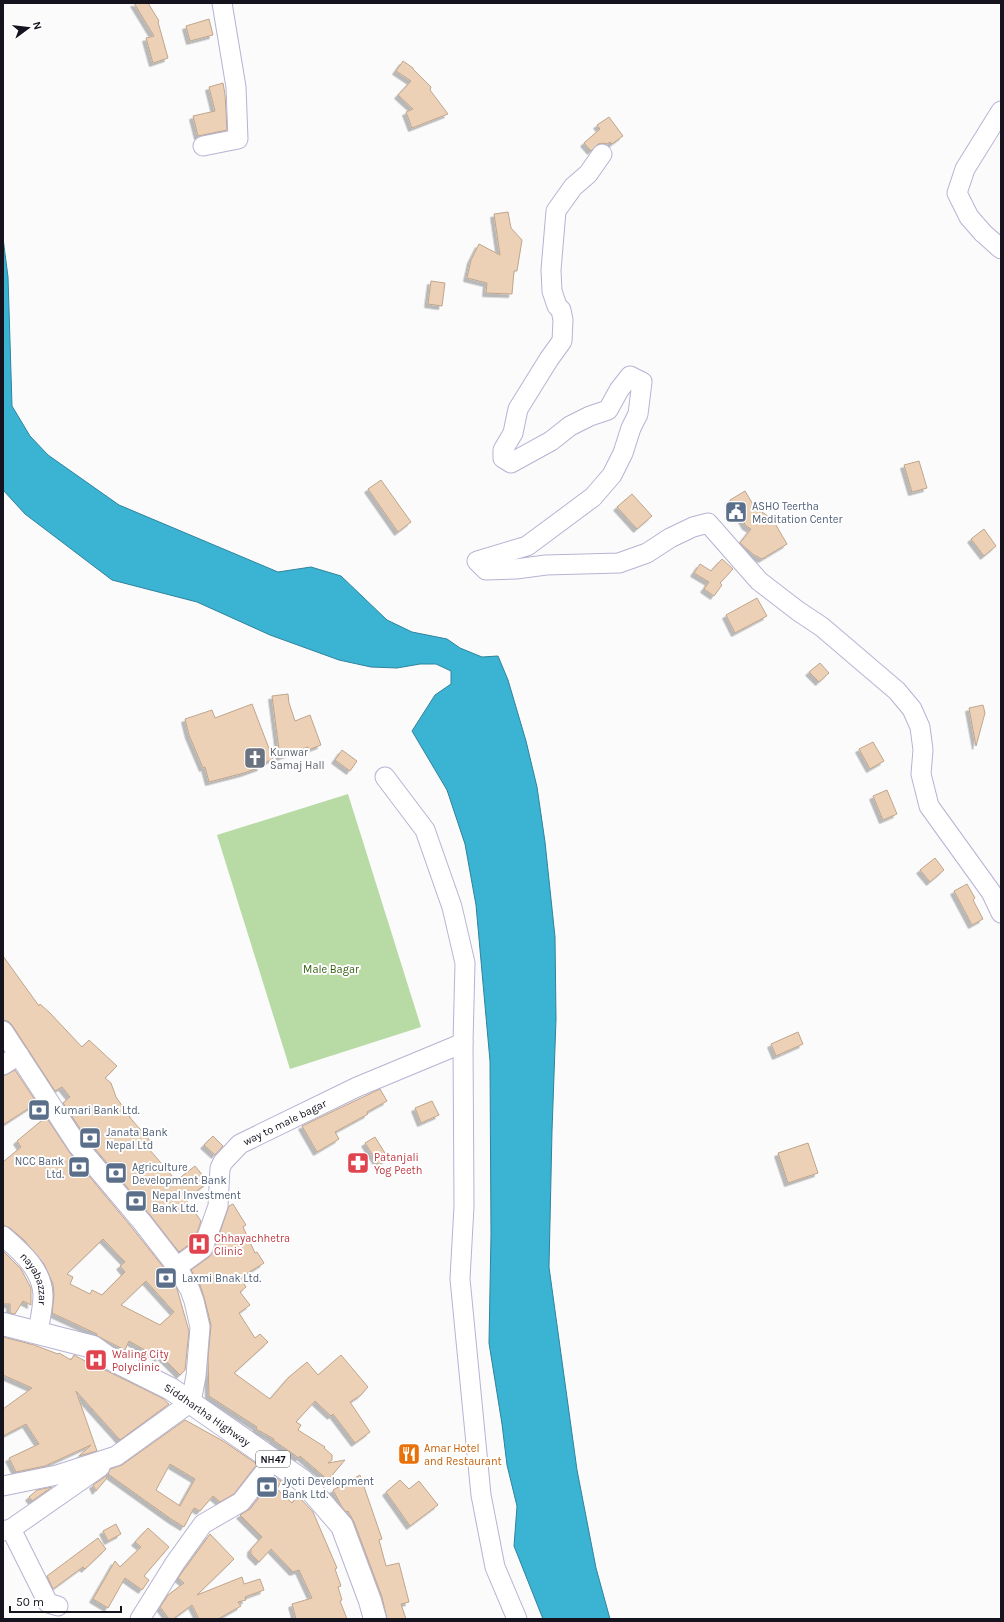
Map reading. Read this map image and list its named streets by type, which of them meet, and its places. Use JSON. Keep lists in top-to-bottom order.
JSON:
{
  "streets": {
    "highway": ["Siddhartha Highway", "NH47"],
    "street": ["way to male bagar", "nayabazzar"]
  },
  "crossings": [
    ["nayabazzar", "Siddhartha Highway"]
  ],
  "parks": ["Male Bagar"],
  "places": {
    "public building": ["ASHO Teertha Meditation Center"],
    "church": ["Kunwar Samaj Hall"],
    "bank": [
      "Kumari Bank Ltd.",
      "Janata Bank Nepal Ltd",
      "NCC Bank Ltd.",
      "Agriculture Development Bank",
      "Nepal Investment Bank Ltd.",
      "Laxmi Bnak Ltd.",
      "Jyoti Development Bank Ltd."
    ],
    "pharmacy": ["Patanjali Yog Peeth"],
    "hospital": ["Chhayachhetra Clinic", "Waling City Polyclinic"],
    "restaurant": ["Amar Hotel and Restaurant"]
  },
  "scale_bar": "50 m",
  "north": "right"
}
